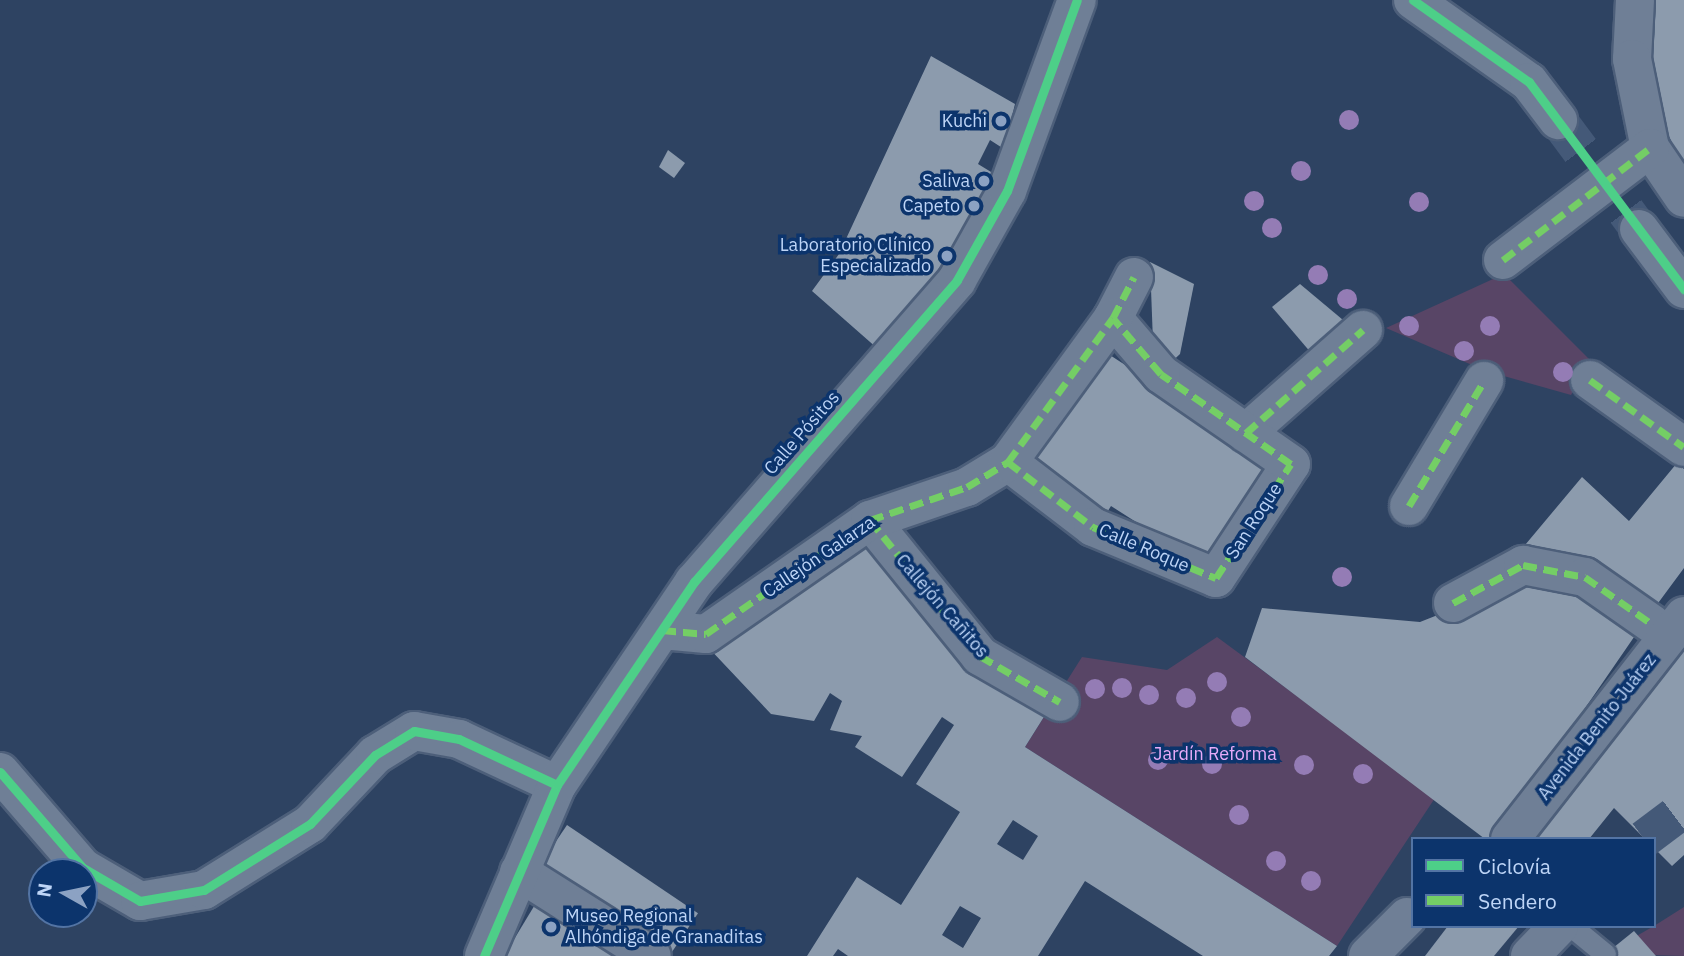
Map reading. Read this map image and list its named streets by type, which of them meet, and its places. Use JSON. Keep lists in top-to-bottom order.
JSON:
{
  "streets": {
    "street": [
      "Calle Pósitos",
      "San Roque",
      "Calle Roque",
      "Callejón Galarza",
      "Callejón Cañitos",
      "Avenida Benito Juárez"
    ]
  },
  "crossings": [
    ["Calle Pósitos", "Callejón Galarza"],
    ["San Roque", "Calle Roque"],
    ["Calle Roque", "Callejón Galarza"],
    ["Callejón Galarza", "Callejón Cañitos"]
  ],
  "parks": ["Jardín Reforma"],
  "places": [
    "Kuchi",
    "Saliva",
    "Capeto",
    "Laboratorio Clínico Especializado",
    "Museo Regional Alhóndiga de Granaditas"
  ],
  "legend": ["Ciclovía", "Sendero"],
  "north": "left"
}
